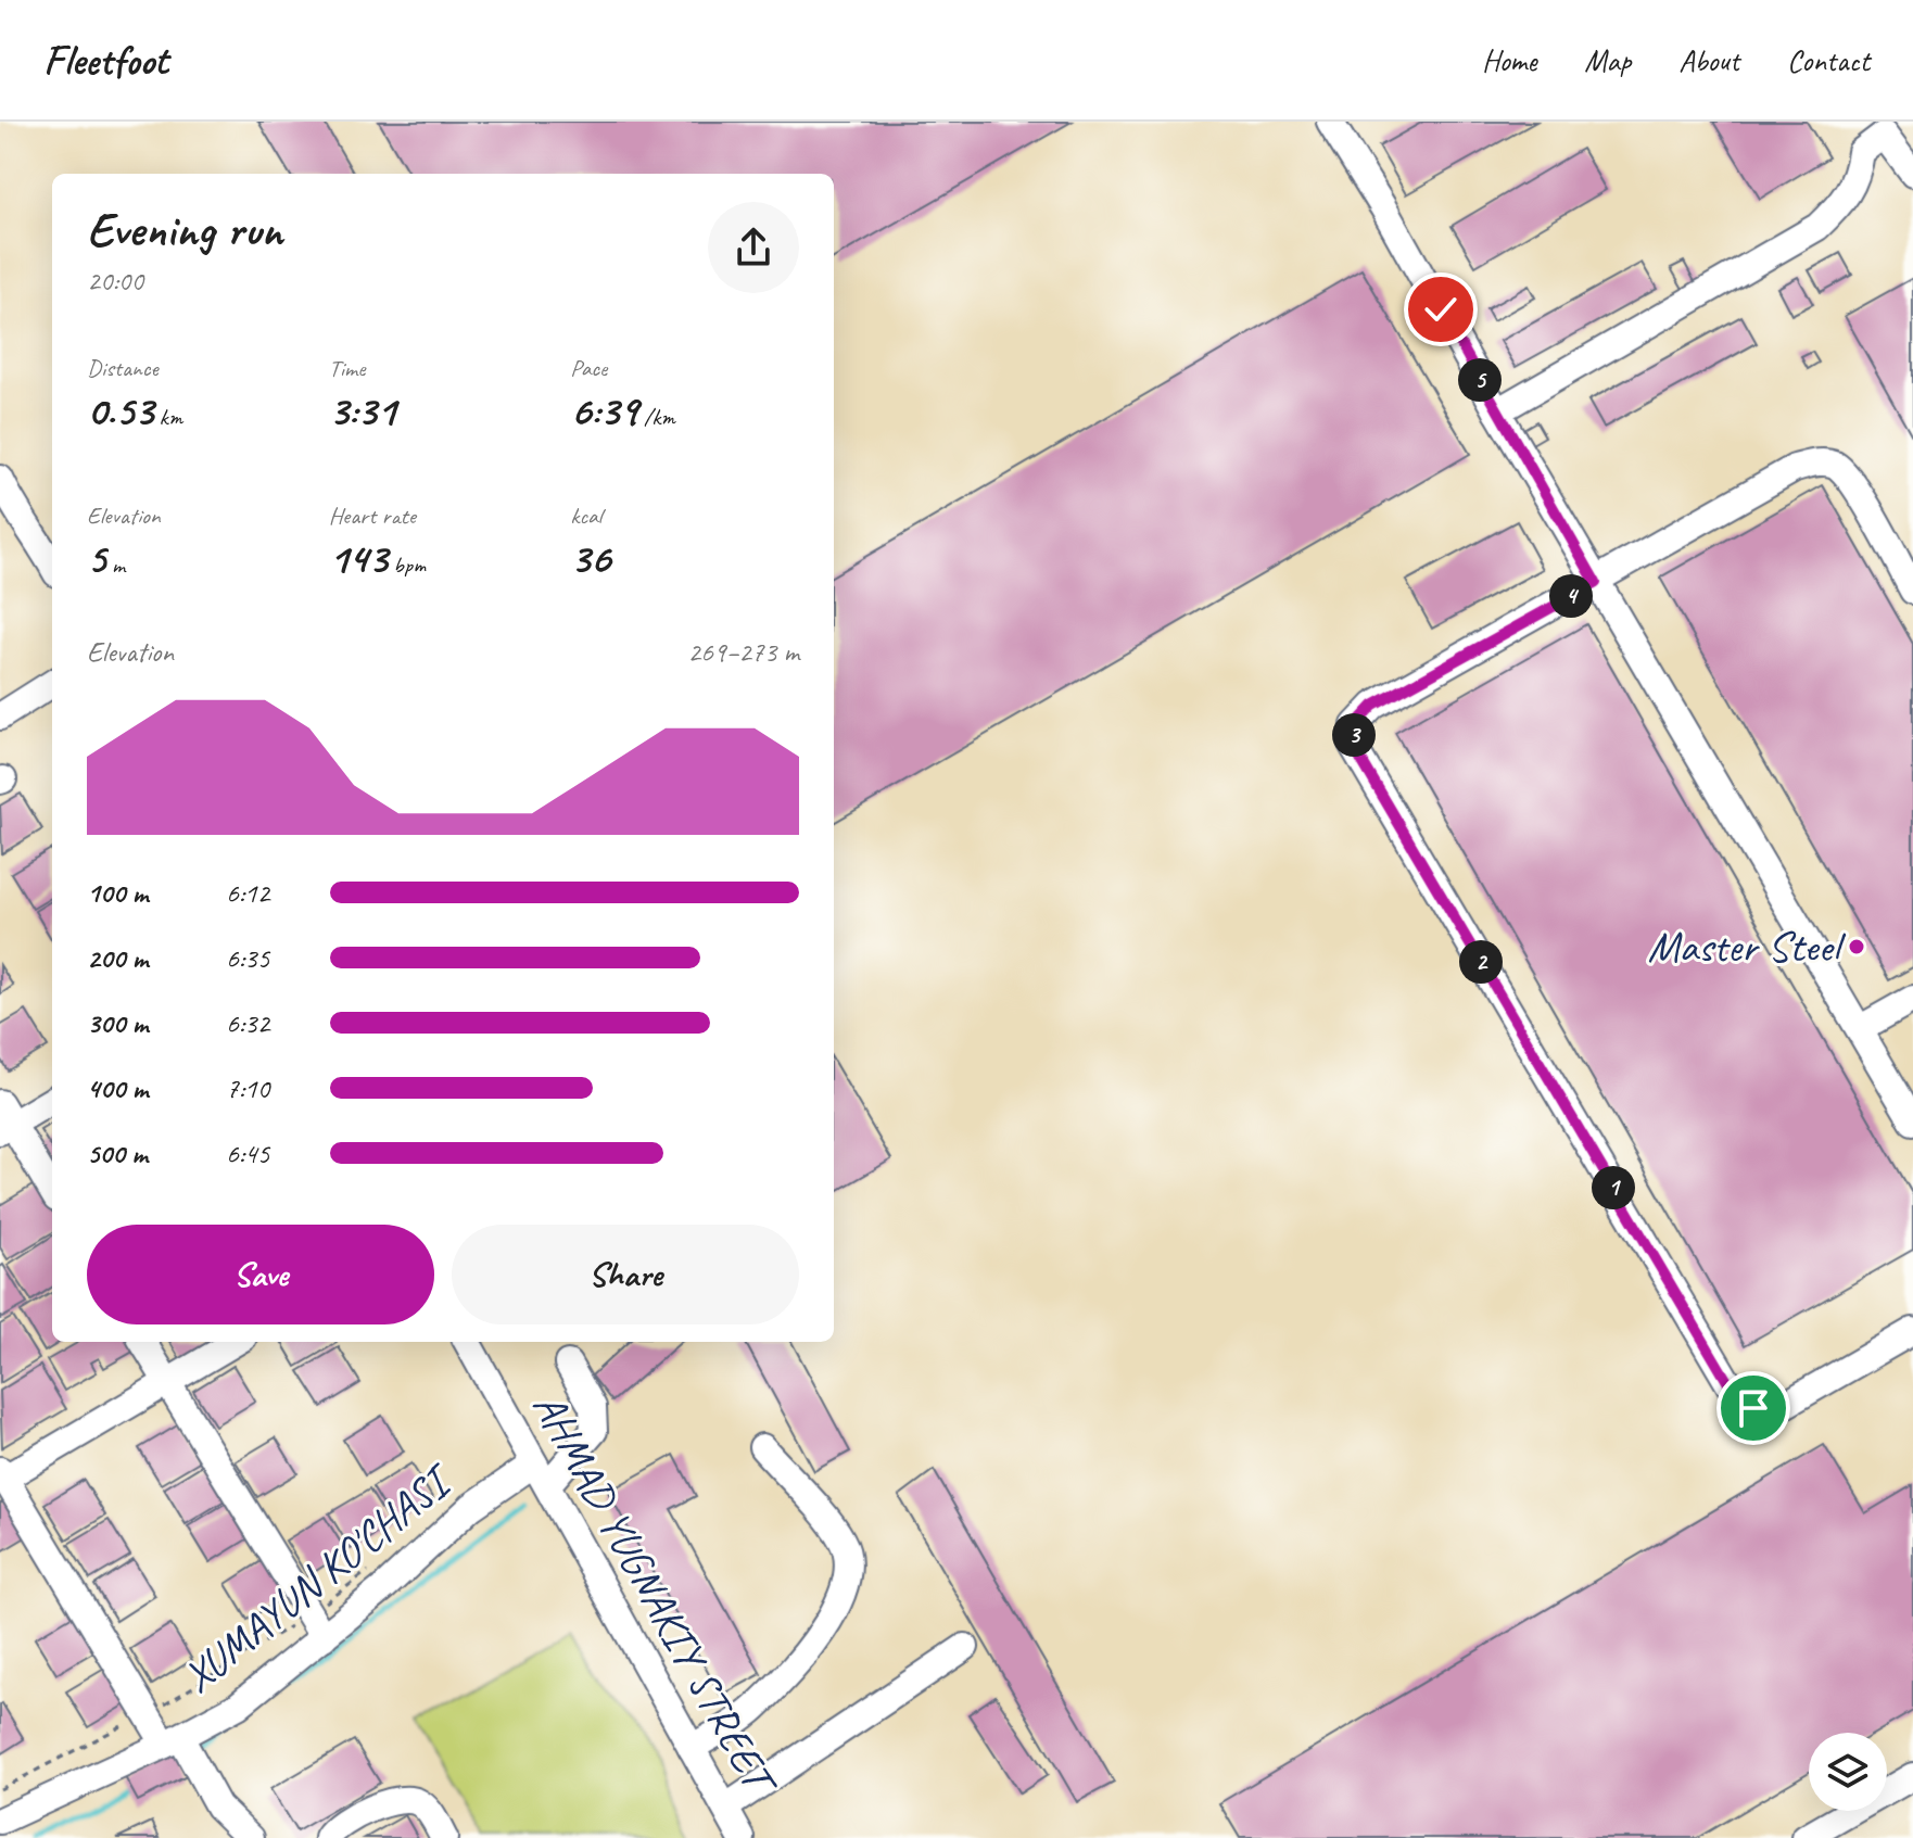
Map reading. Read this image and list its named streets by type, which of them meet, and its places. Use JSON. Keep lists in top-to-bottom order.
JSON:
{
  "streets": {
    "street": ["XUMAYUN KO'CHASI", "AHMAD YUGNAKIY STREET"]
  },
  "crossings": [
    ["XUMAYUN KO'CHASI", "AHMAD YUGNAKIY STREET"]
  ],
  "places": ["Master Steel"],
  "page": {
    "header": "Fleetfoot",
    "nav": [
      "Home",
      "Map",
      "About",
      "Contact"
    ],
    "heading": ["Evening run", "20:00"],
    "stats": [
      ["Distance", "0.53 km"],
      ["Time", "3:31"],
      ["Pace", "6:39 /km"],
      ["Elevation", "5 m"],
      ["Heart rate", "143 bpm"],
      ["kcal", "36"]
    ],
    "pins": [
      "5",
      "4",
      "3",
      "2",
      "1"
    ],
    "chart": ["Elevation", "269–273 m"],
    "list": [
      {
        "name": "100 m",
        "note": "6:12"
      },
      {
        "name": "200 m",
        "note": "6:35"
      },
      {
        "name": "300 m",
        "note": "6:32"
      },
      {
        "name": "400 m",
        "note": "7:10"
      },
      {
        "name": "500 m",
        "note": "6:45"
      }
    ],
    "buttons": ["Save", "Share"]
  }
}
